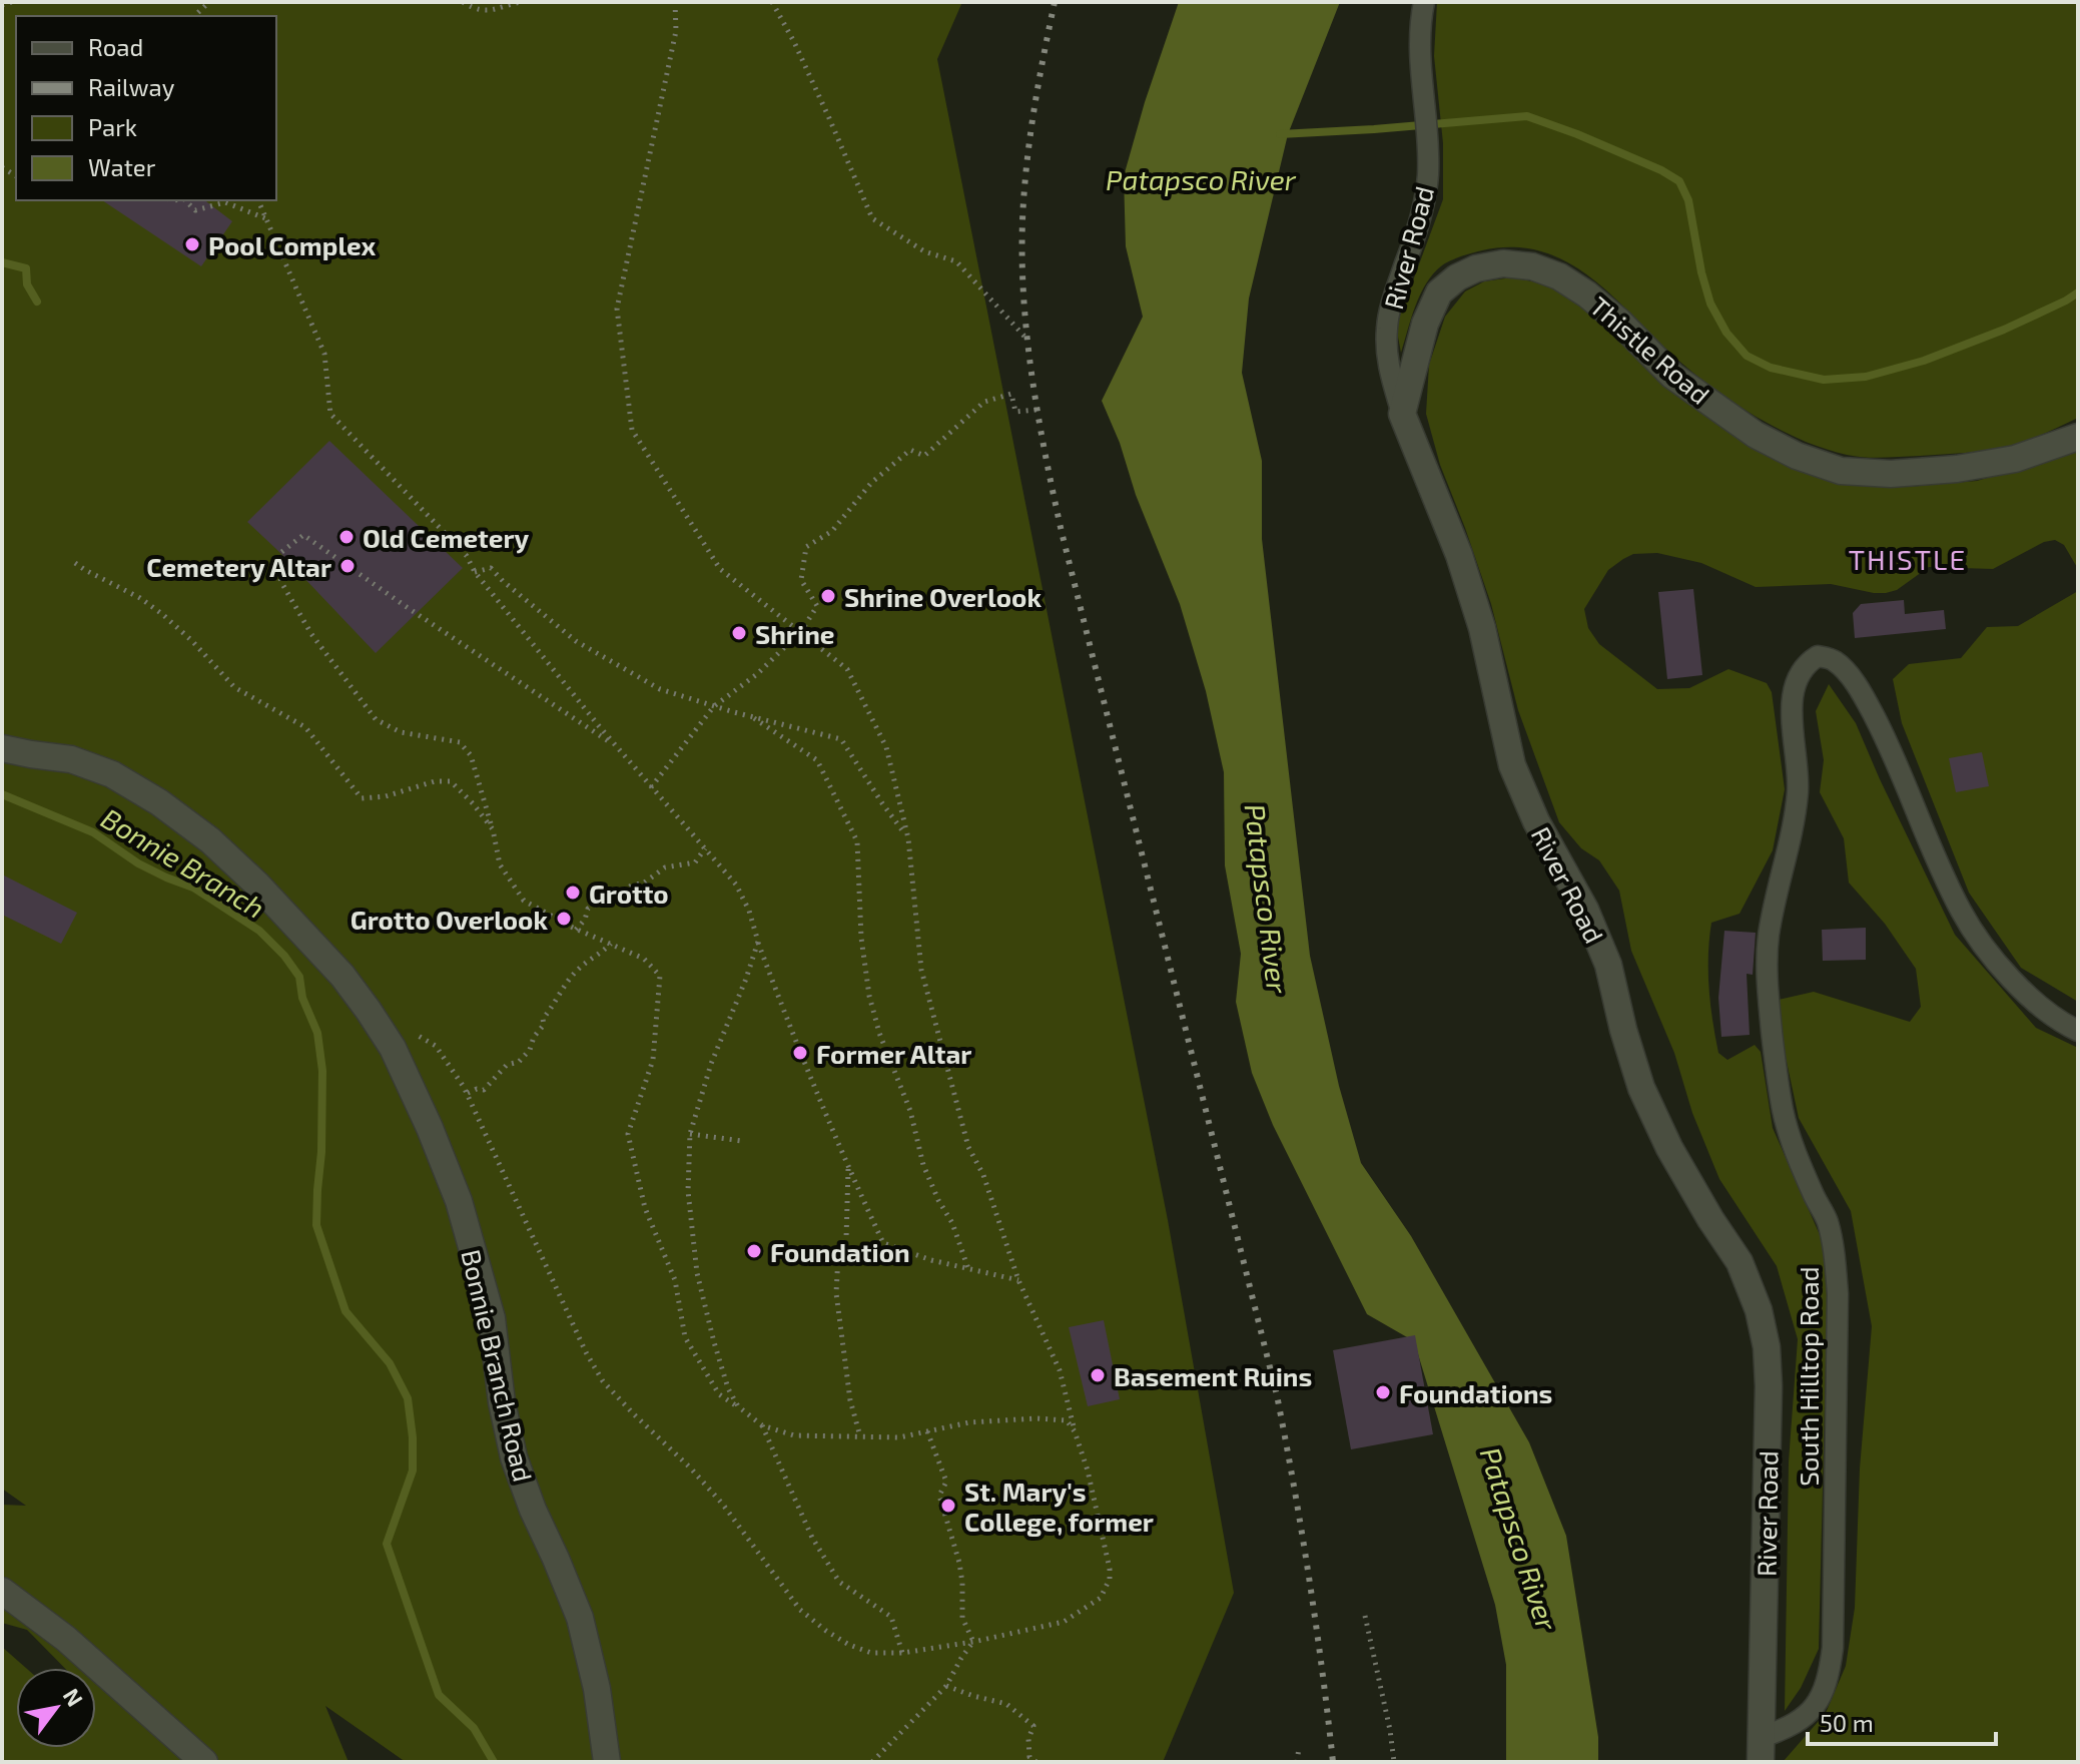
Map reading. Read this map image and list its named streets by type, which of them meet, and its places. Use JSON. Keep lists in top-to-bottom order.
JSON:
{
  "streets": {
    "street": [
      "River Road",
      "Thistle Road",
      "Bonnie Branch Road",
      "South Hilltop Road"
    ]
  },
  "crossings": [
    ["River Road", "Thistle Road"],
    ["River Road", "South Hilltop Road"]
  ],
  "districts": ["THISTLE"],
  "water": ["Patapsco River", "Bonnie Branch"],
  "places": [
    "Pool Complex",
    "Old Cemetery",
    "Cemetery Altar",
    "Shrine Overlook",
    "Shrine",
    "Grotto",
    "Grotto Overlook",
    "Former Altar",
    "Foundation",
    "Basement Ruins",
    "Foundations",
    "St. Mary's College, former"
  ],
  "legend": [
    "Road",
    "Railway",
    "Park",
    "Water"
  ],
  "scale_bar": "50 m",
  "north": "top right"
}
